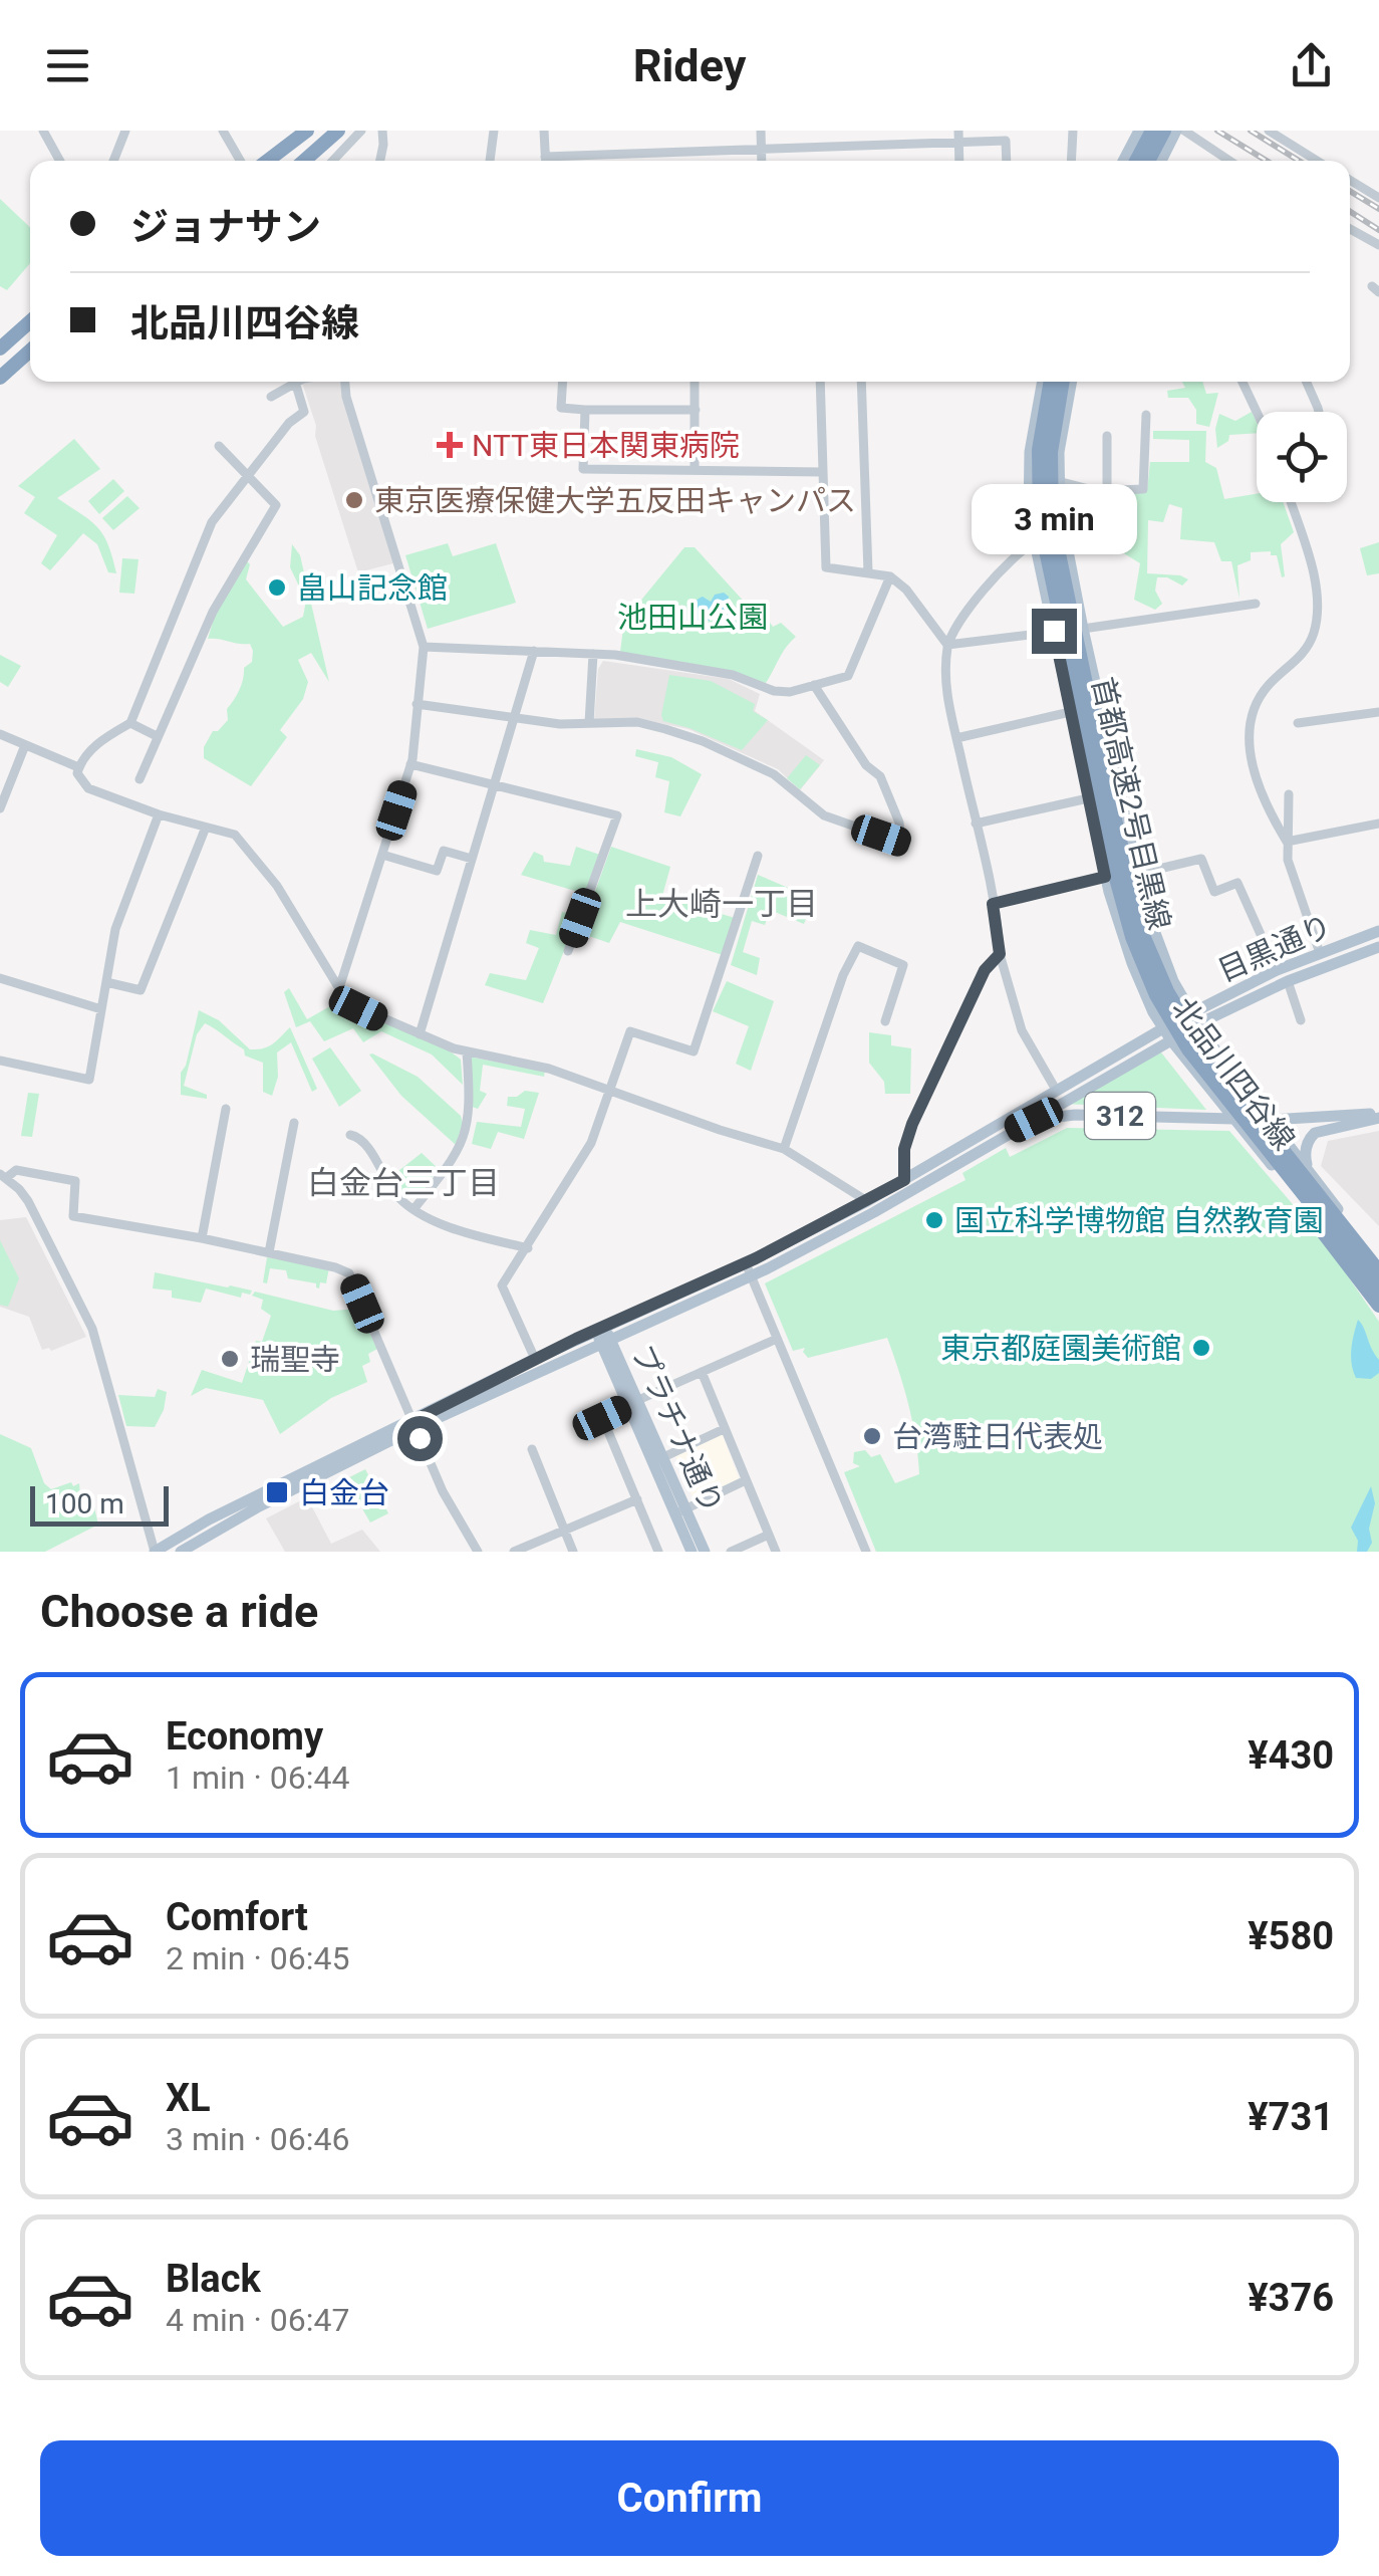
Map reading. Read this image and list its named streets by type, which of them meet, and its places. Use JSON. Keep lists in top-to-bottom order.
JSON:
{
  "streets": {
    "highway": ["首都高速2号目黒線"],
    "main road": [
      "目黒通り",
      "北品川四谷線",
      "312",
      "プラチナ通り"
    ]
  },
  "crossings": [
    ["目黒通り", "北品川四谷線"],
    ["北品川四谷線", "312"],
    ["312", "プラチナ通り"]
  ],
  "districts": ["上大崎一丁目", "白金台三丁目"],
  "parks": ["池田山公園"],
  "places": {
    "health": ["NTT東日本関東病院"],
    "other": [
      "東京医療保健大学五反田キャンパス",
      "畠山記念館",
      "国立科学博物館 自然教育園",
      "東京都庭園美術館",
      "瑞聖寺",
      "台湾駐日代表処"
    ],
    "transit": ["白金台"]
  },
  "scale_bar": "100 m",
  "page": {
    "header": "Ridey",
    "banner": ["ジョナサン", "北品川四谷線"],
    "bubble": "3 min",
    "scale": "100 m",
    "heading": "Choose a ride",
    "list": [
      {
        "name": "Economy",
        "note": "1 min · 06:44",
        "value": "¥430"
      },
      {
        "name": "Comfort",
        "note": "2 min · 06:45",
        "value": "¥580"
      },
      {
        "name": "XL",
        "note": "3 min · 06:46",
        "value": "¥731"
      },
      {
        "name": "Black",
        "note": "4 min · 06:47",
        "value": "¥376"
      }
    ],
    "buttons": "Confirm"
  }
}
